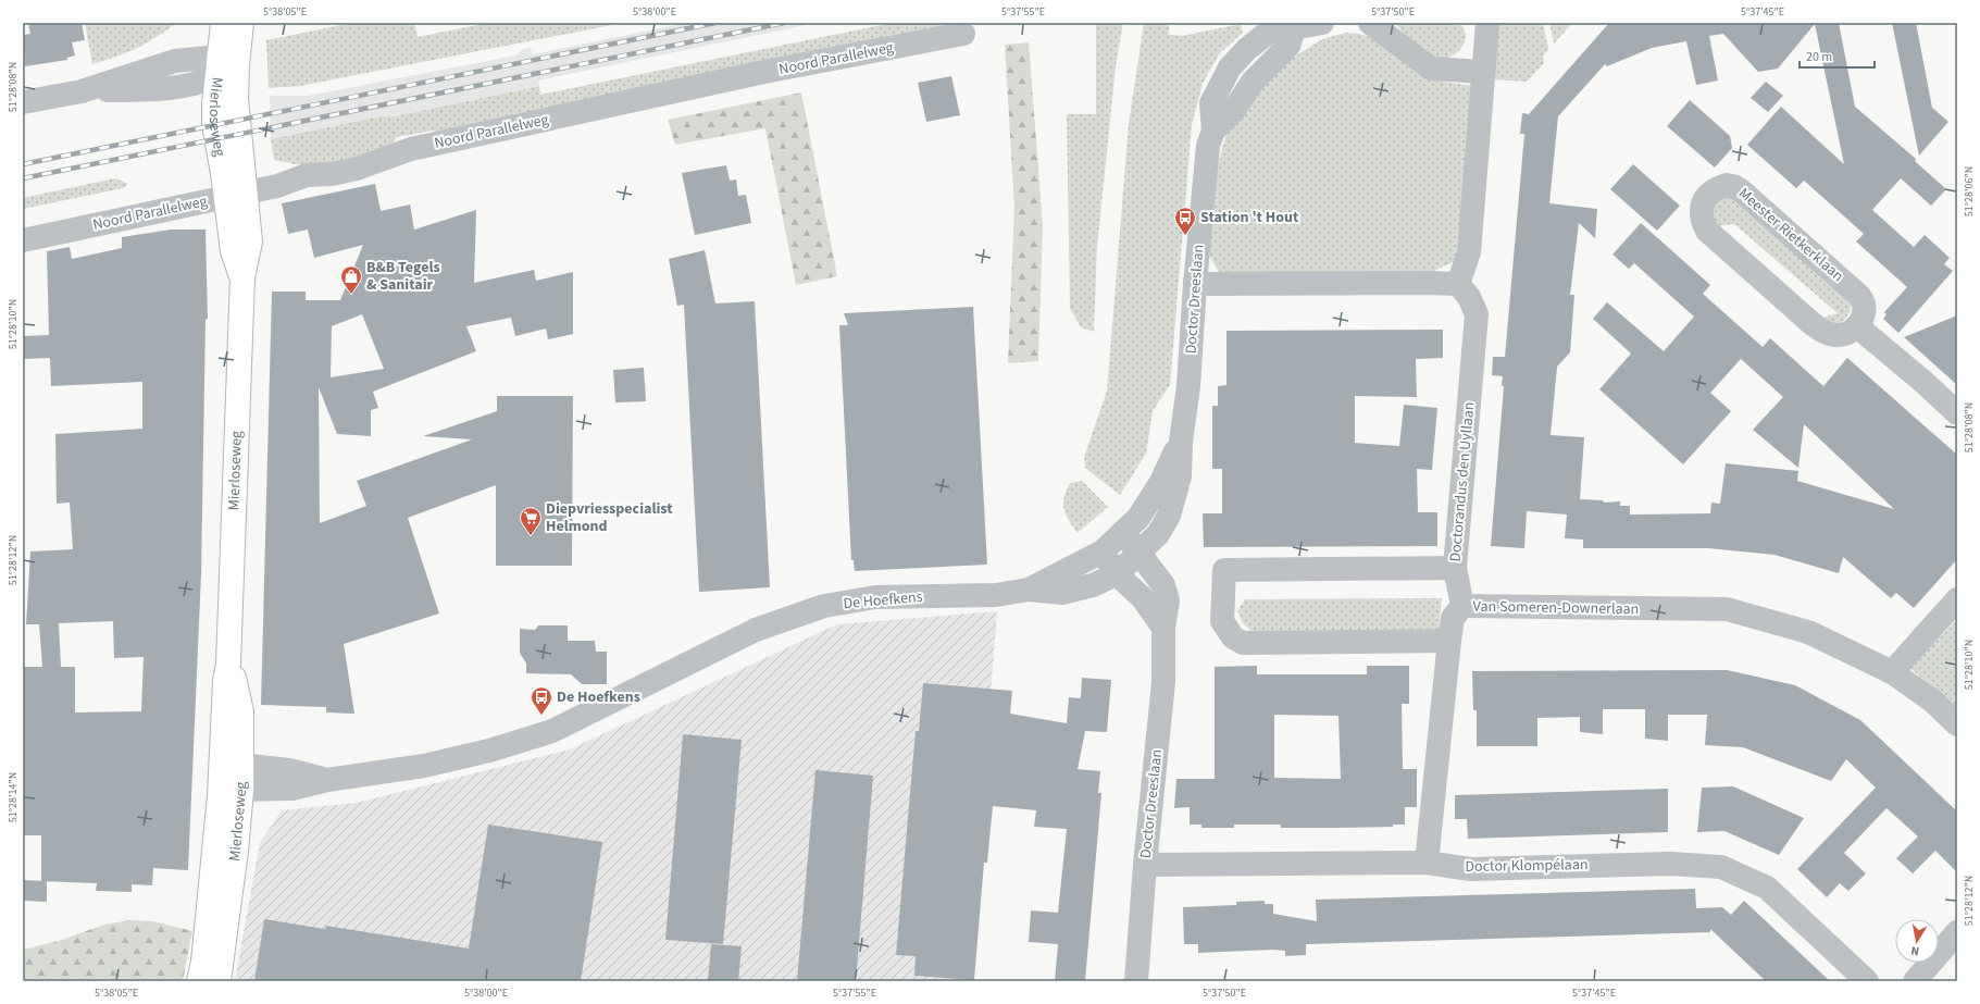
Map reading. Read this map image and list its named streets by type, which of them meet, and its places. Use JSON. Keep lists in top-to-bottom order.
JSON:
{
  "streets": {
    "street": [
      "Noord Parallelweg",
      "Mierloseweg",
      "Meester Rietkerklaan",
      "Doctor Dreeslaan",
      "Doctorandus den Uyllaan",
      "De Hoefkens",
      "Van Someren-Downerlaan",
      "Doctor Klompélaan"
    ]
  },
  "crossings": [
    ["Noord Parallelweg", "Mierloseweg"],
    ["Mierloseweg", "De Hoefkens"],
    ["Doctor Dreeslaan", "De Hoefkens"],
    ["Doctor Dreeslaan", "Doctor Klompélaan"],
    ["Doctorandus den Uyllaan", "Van Someren-Downerlaan"]
  ],
  "places": {
    "bus stop": ["Station 't Hout", "De Hoefkens"],
    "shop": ["B&B Tegels & Sanitair"],
    "supermarket": ["Diepvriesspecialist Helmond"]
  },
  "scale_bar": "20 m",
  "north": "bottom",
  "coordinates": [
    "5°38'05\"E",
    "5°38'00\"E",
    "5°37'55\"E",
    "5°37'50\"E",
    "5°37'45\"E",
    "51°28'08\"N",
    "51°28'06\"N",
    "51°28'10\"N",
    "51°28'12\"N",
    "51°28'14\"N"
  ]
}
